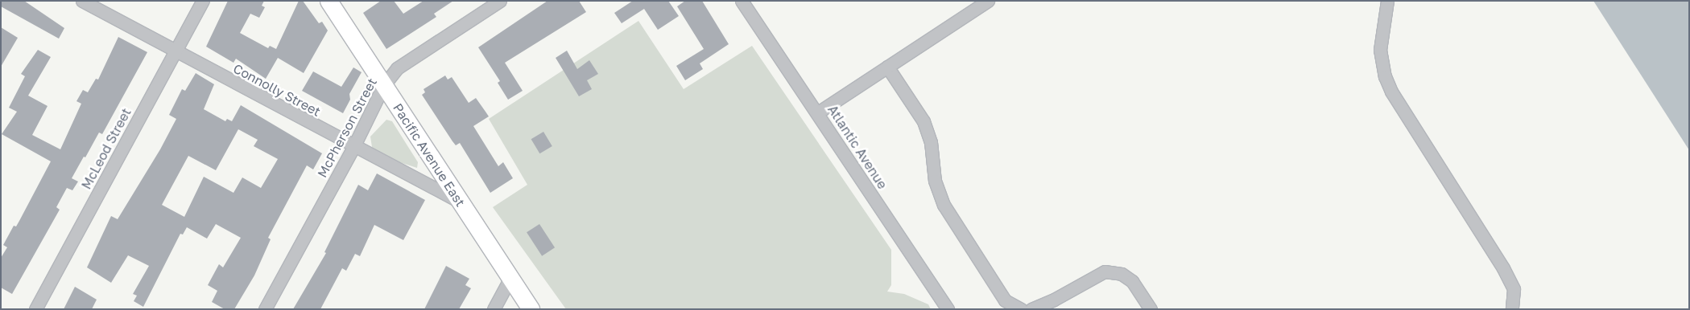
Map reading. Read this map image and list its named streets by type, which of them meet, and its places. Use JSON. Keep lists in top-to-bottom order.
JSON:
{
  "streets": {
    "street": [
      "Connolly Street",
      "McPherson Street",
      "Atlantic Avenue",
      "McLeod Street",
      "Pacific Avenue East"
    ]
  },
  "crossings": [
    ["Connolly Street", "McPherson Street"],
    ["Connolly Street", "McLeod Street"],
    ["Connolly Street", "Pacific Avenue East"],
    ["McPherson Street", "Pacific Avenue East"]
  ]
}
